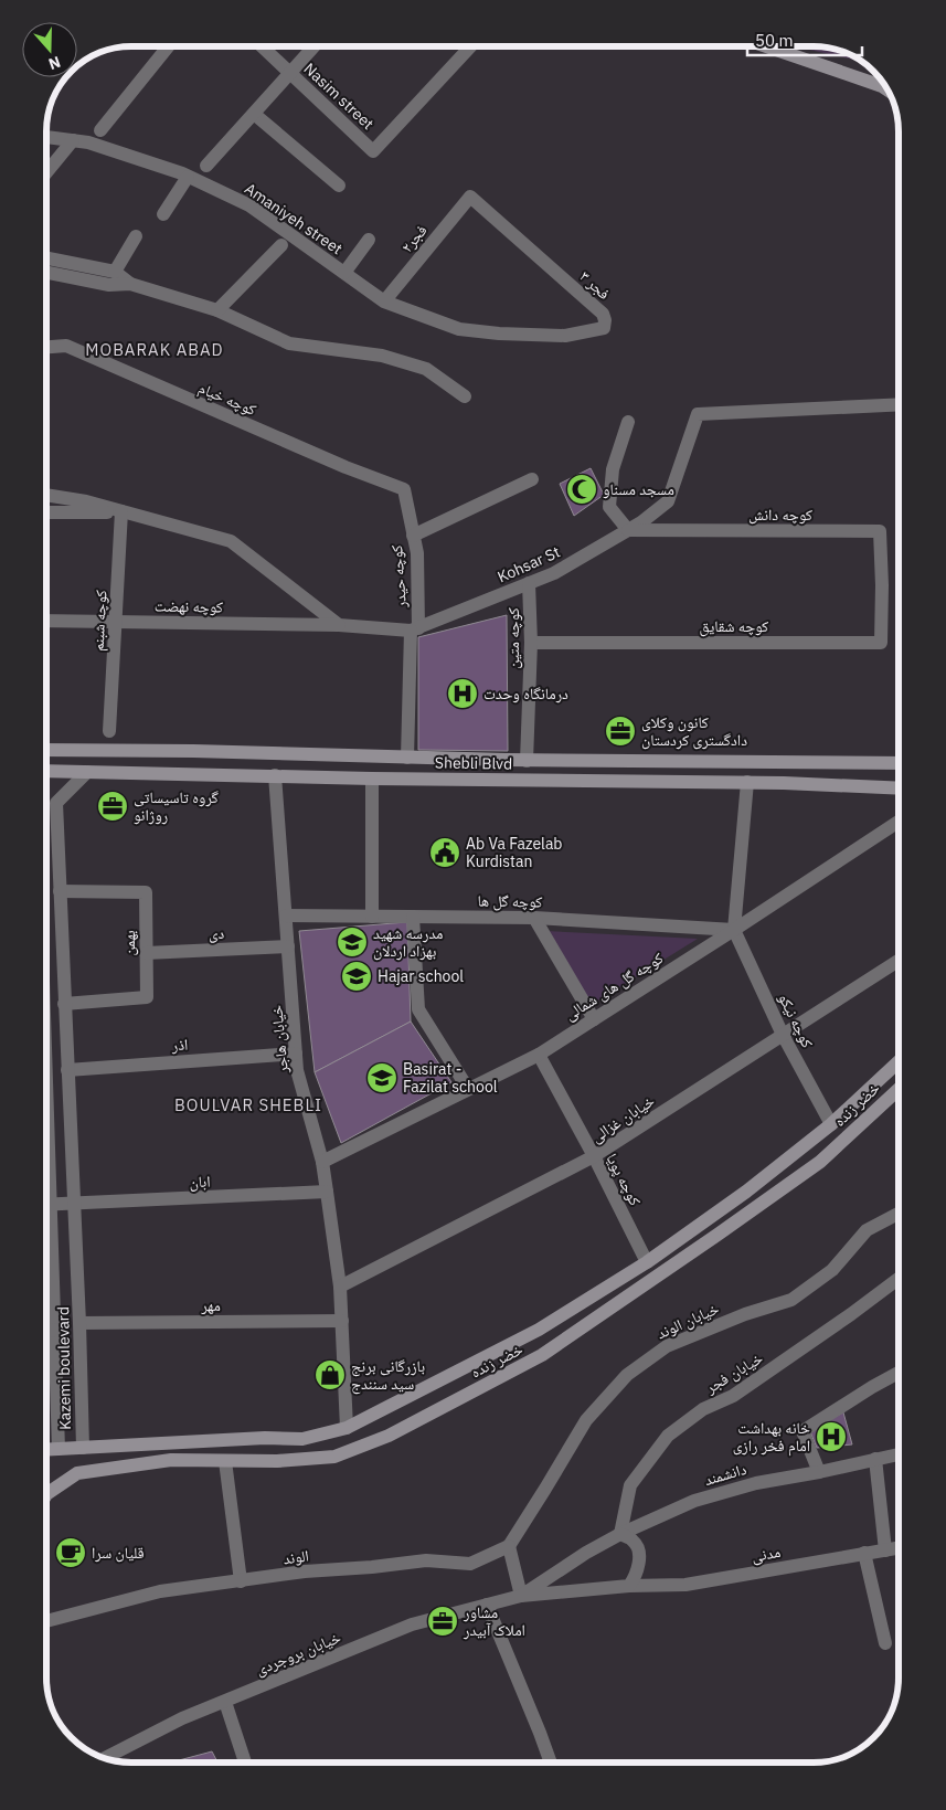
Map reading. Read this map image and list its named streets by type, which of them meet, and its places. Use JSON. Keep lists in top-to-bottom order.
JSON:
{
  "streets": {
    "street": [
      "Nasim street",
      "Amaniyeh street",
      "فجر۲",
      "فجر ۳",
      "کوچه خیام",
      "کوچه دانش",
      "Kohsar St",
      "کوچه حیدر",
      "کوچه نهضت",
      "کوچه شبنم",
      "کوچه شقایق",
      "کوچه متین",
      "Shebli Blvd",
      "کوچه گل ها",
      "دی",
      "بهمن",
      "کوچه گل های شمالی",
      "کوچه نیکو",
      "خیابان هاجر",
      "اذر",
      "خضر زنده",
      "خیابان غزالی",
      "کوچه پویا",
      "ابان",
      "مهر",
      "خیابان الوند",
      "Kazemi boulevard",
      "خیابان فجر",
      "دانشمند",
      "مدنی",
      "الوند",
      "خیابان بروجردی"
    ]
  },
  "crossings": [
    ["Amaniyeh street", "فجر۲"],
    ["Amaniyeh street", "فجر ۳"],
    ["فجر۲", "فجر ۳"],
    ["کوچه خیام", "کوچه حیدر"],
    ["کوچه دانش", "Kohsar St"],
    ["کوچه دانش", "کوچه شقایق"],
    ["Kohsar St", "کوچه حیدر"],
    ["Kohsar St", "کوچه نهضت"],
    ["Kohsar St", "کوچه متین"],
    ["کوچه حیدر", "Shebli Blvd"],
    ["کوچه نهضت", "کوچه شبنم"],
    ["کوچه شقایق", "کوچه متین"],
    ["کوچه متین", "Shebli Blvd"],
    ["Shebli Blvd", "خیابان هاجر"],
    ["Shebli Blvd", "Kazemi boulevard"],
    ["کوچه گل ها", "کوچه گل های شمالی"],
    ["کوچه گل ها", "کوچه نیکو"],
    ["کوچه گل ها", "خیابان هاجر"],
    ["دی", "بهمن"],
    ["دی", "خیابان هاجر"],
    ["بهمن", "Kazemi boulevard"],
    ["کوچه گل های شمالی", "کوچه نیکو"],
    ["کوچه گل های شمالی", "خیابان هاجر"],
    ["کوچه گل های شمالی", "کوچه پویا"],
    ["کوچه نیکو", "خضر زنده"],
    ["کوچه نیکو", "خیابان غزالی"],
    ["خیابان هاجر", "اذر"],
    ["خیابان هاجر", "خضر زنده"],
    ["خیابان هاجر", "خیابان غزالی"],
    ["خیابان هاجر", "ابان"],
    ["خیابان هاجر", "مهر"],
    ["اذر", "Kazemi boulevard"],
    ["خضر زنده", "کوچه پویا"],
    ["خضر زنده", "Kazemi boulevard"],
    ["خیابان غزالی", "کوچه پویا"],
    ["ابان", "Kazemi boulevard"],
    ["مهر", "Kazemi boulevard"],
    ["خیابان الوند", "الوند"],
    ["خیابان فجر", "دانشمند"],
    ["خیابان فجر", "خیابان بروجردی"],
    ["دانشمند", "خیابان بروجردی"],
    ["مدنی", "خیابان بروجردی"]
  ],
  "districts": ["MOBARAK ABAD", "BOULVAR SHEBLI"],
  "places": {
    "mosque": ["مسجد مسناو"],
    "hospital": ["درمانگاه وحدت", "خانه بهداشت امام فخر رازی"],
    "office": ["کانون وکلای دادگستری کردستان", "گروه تاسیساتی روژانو", "مشاور املاک آبیدر"],
    "public building": ["Ab Va Fazelab Kurdistan"],
    "school or university": ["مدرسه شهید بهزاد اردلان", "Hajar school", "Basirat - Fazilat school"],
    "shop": ["بازرگانی برنج سید سنندج"],
    "cafe": ["قلیان سرا"]
  },
  "scale_bar": "50 m",
  "north": "bottom"
}
